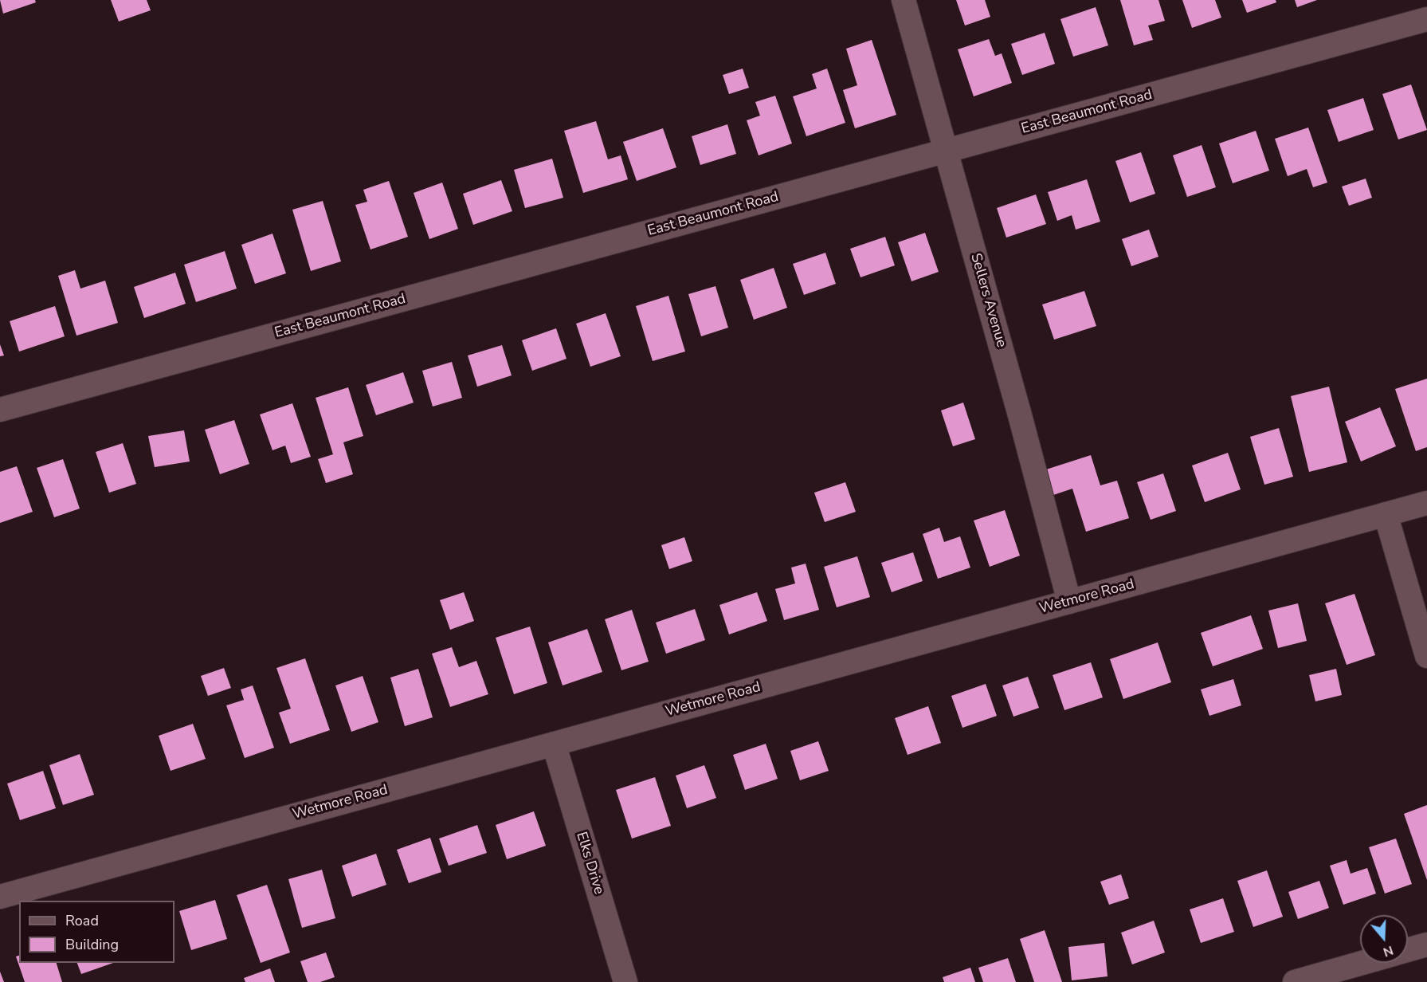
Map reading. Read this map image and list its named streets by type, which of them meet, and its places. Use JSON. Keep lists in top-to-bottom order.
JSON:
{
  "streets": {
    "street": [
      "East Beaumont Road",
      "Sellers Avenue",
      "Wetmore Road",
      "Elks Drive"
    ]
  },
  "crossings": [
    ["East Beaumont Road", "Sellers Avenue"],
    ["Sellers Avenue", "Wetmore Road"],
    ["Wetmore Road", "Elks Drive"]
  ],
  "legend": ["Road", "Building"],
  "north": "bottom"
}
